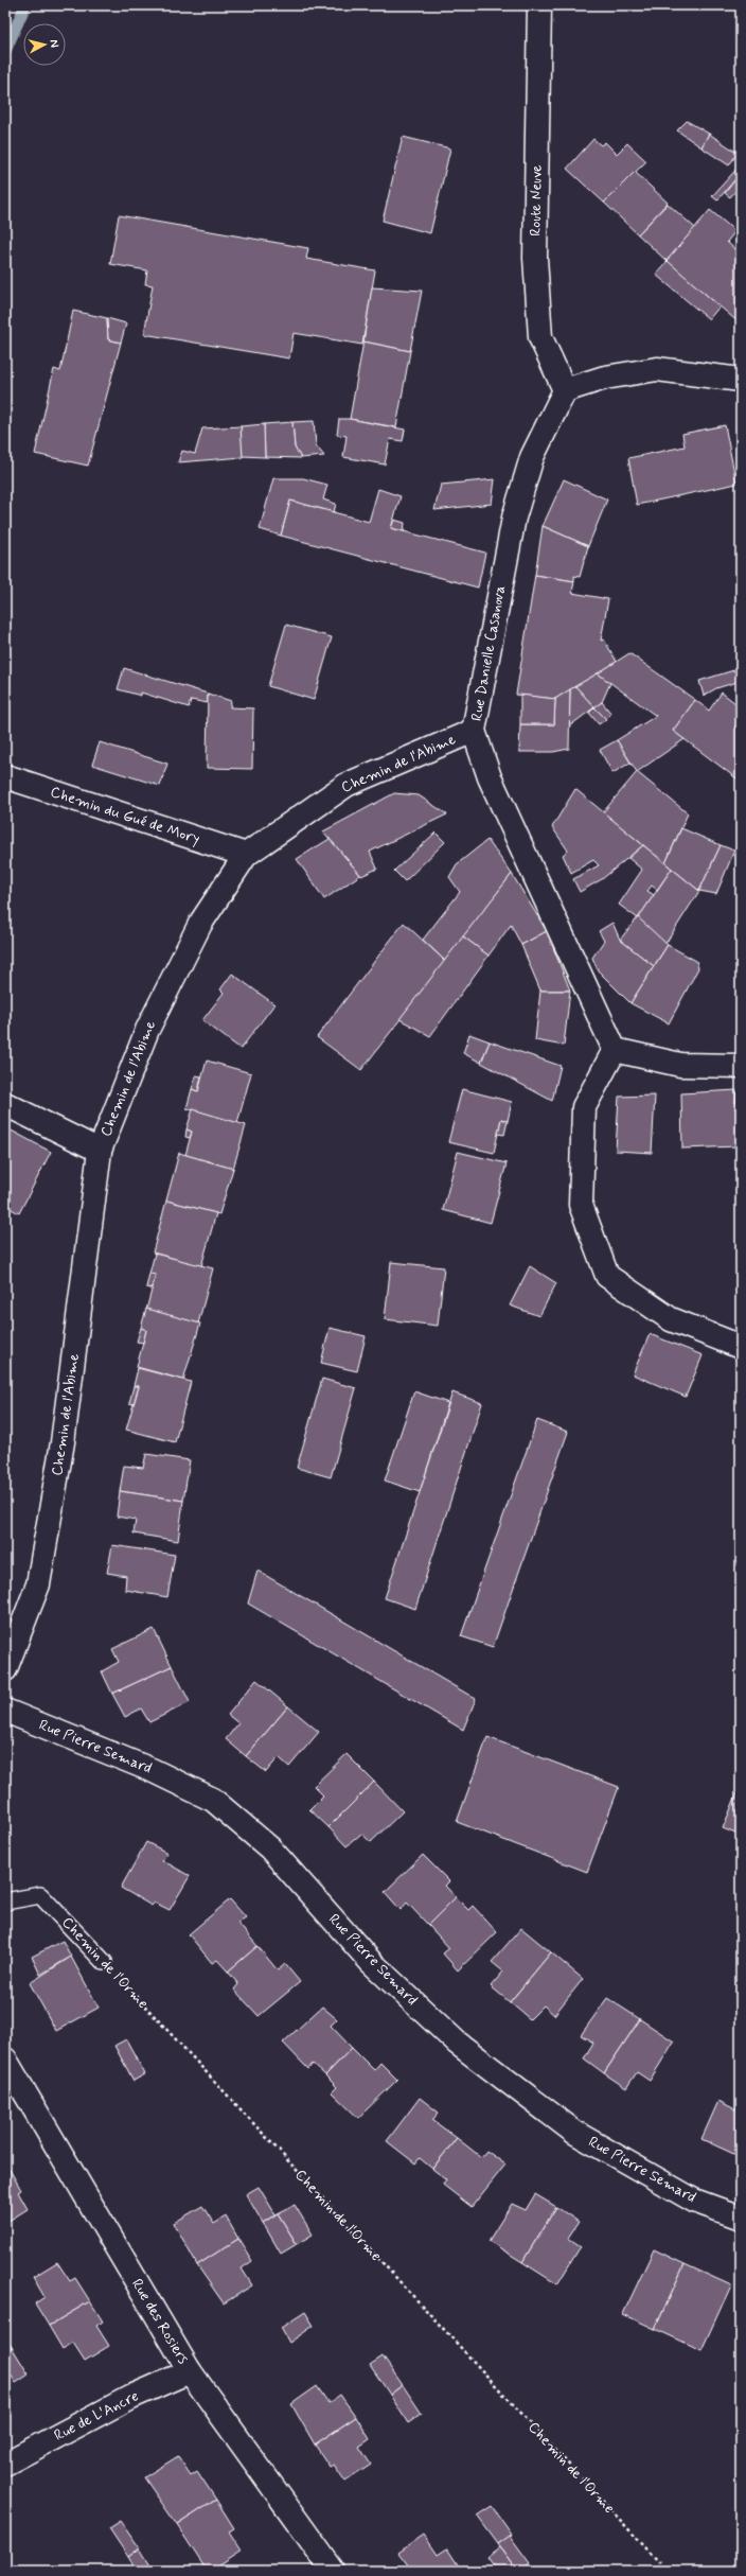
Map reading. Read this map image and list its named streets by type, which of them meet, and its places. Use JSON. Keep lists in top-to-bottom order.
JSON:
{
  "streets": {
    "street": [
      "Route Neuve",
      "Rue Danielle Casanova",
      "Chemin de l'Abime",
      "Chemin du Gué de Mory",
      "Rue Pierre Semard",
      "Rue des Rosiers",
      "Rue de L'Ancre"
    ],
    "lane": ["Chemin de l'Orme"]
  },
  "crossings": [
    ["Route Neuve", "Rue Danielle Casanova"],
    ["Rue Danielle Casanova", "Chemin de l'Abime"],
    ["Chemin de l'Abime", "Chemin du Gué de Mory"],
    ["Rue des Rosiers", "Rue de L'Ancre"]
  ],
  "north": "right"
}
